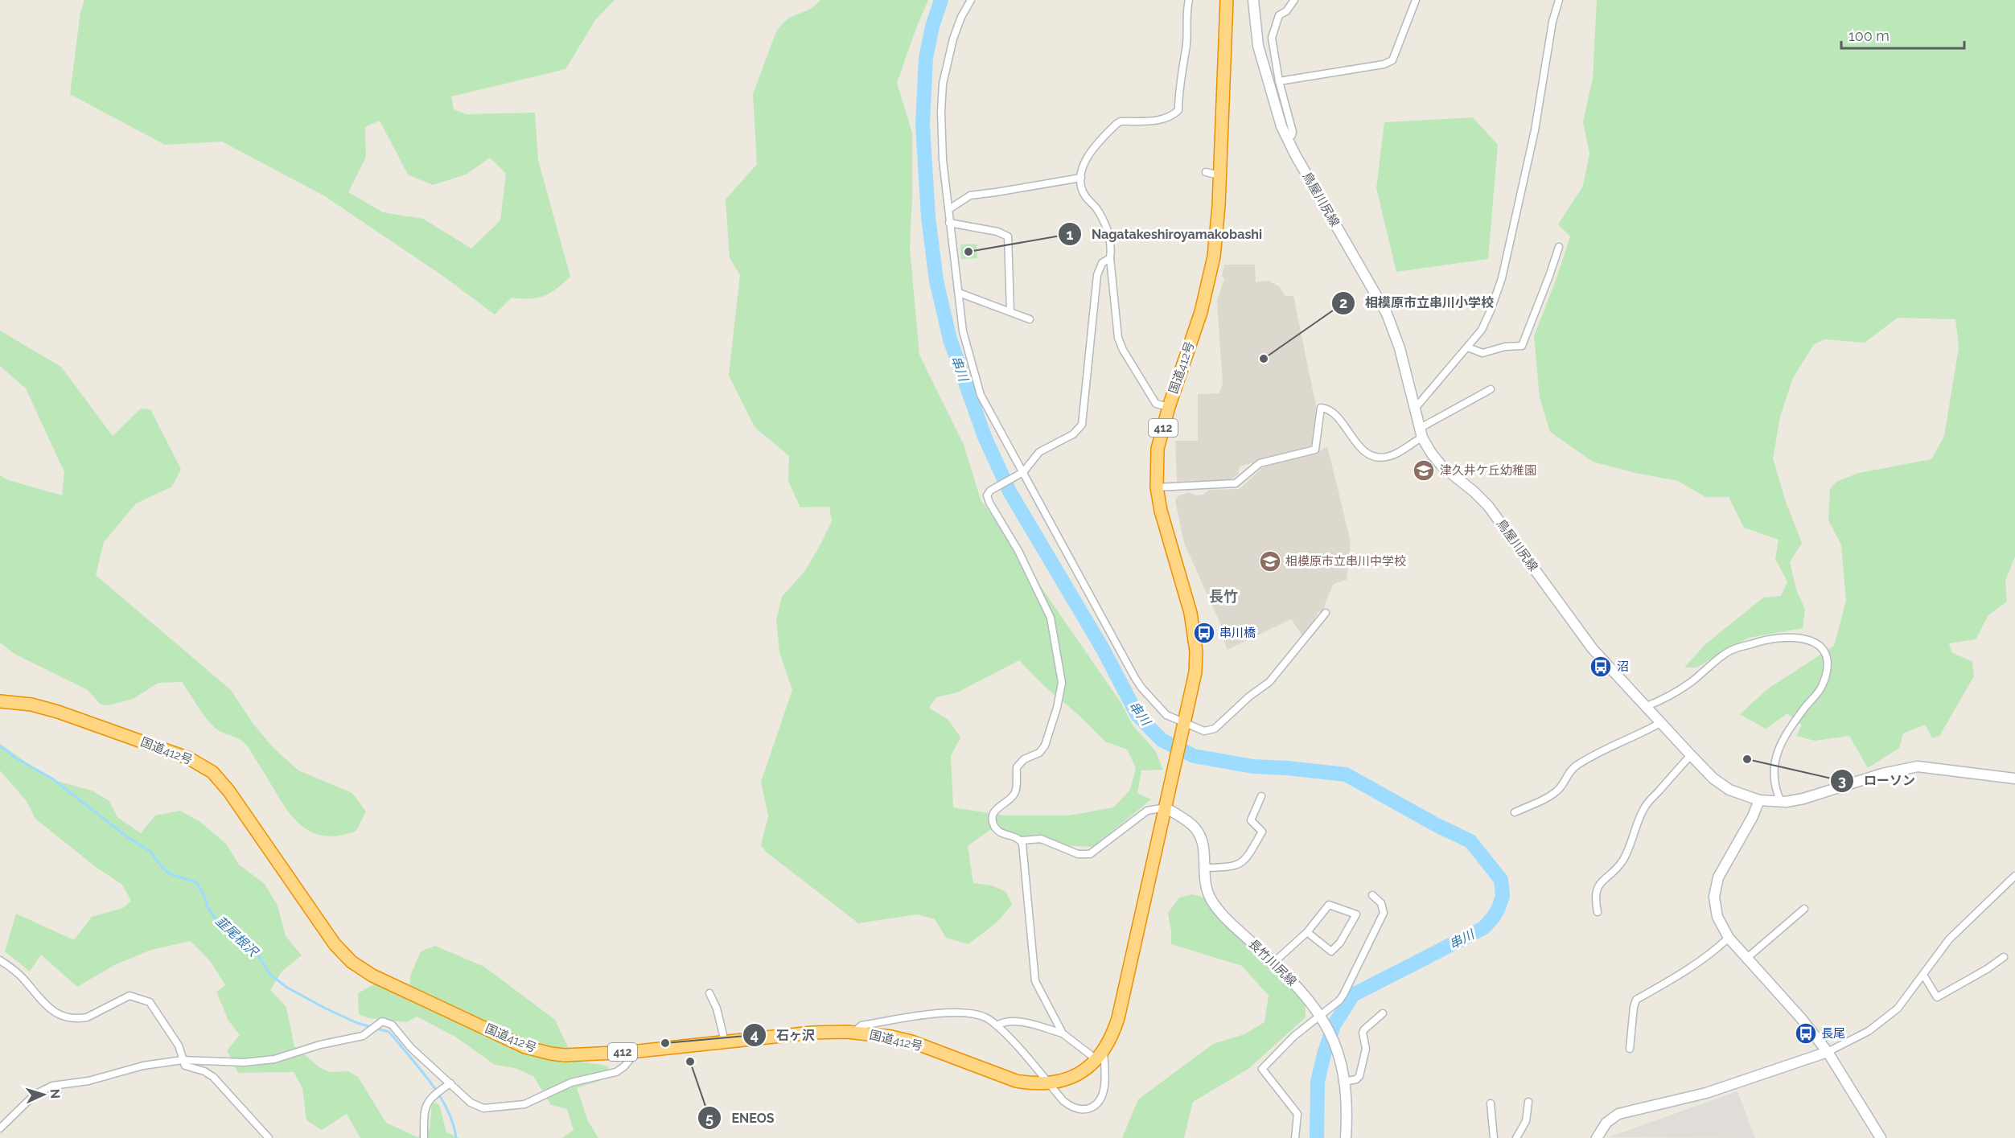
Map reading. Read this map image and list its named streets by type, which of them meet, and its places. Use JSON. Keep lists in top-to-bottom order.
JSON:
{
  "streets": {
    "highway": ["国道412号", "412"],
    "main road": ["鳥屋川尻線", "長竹川尻線"]
  },
  "crossings": [
    ["国道412号", "長竹川尻線"]
  ],
  "districts": ["長竹"],
  "water": ["串川", "韮尾根沢"],
  "places": {
    "other": [
      "Nagatakeshiroyamakobashi",
      "相模原市立串川小学校",
      "ローソン",
      "石ヶ沢",
      "ENEOS"
    ],
    "school or university": ["津久井ケ丘幼稚園", "相模原市立串川中学校"],
    "bus stop": ["串川橋", "沼", "長尾"]
  },
  "scale_bar": "100 m",
  "north": "right"
}
